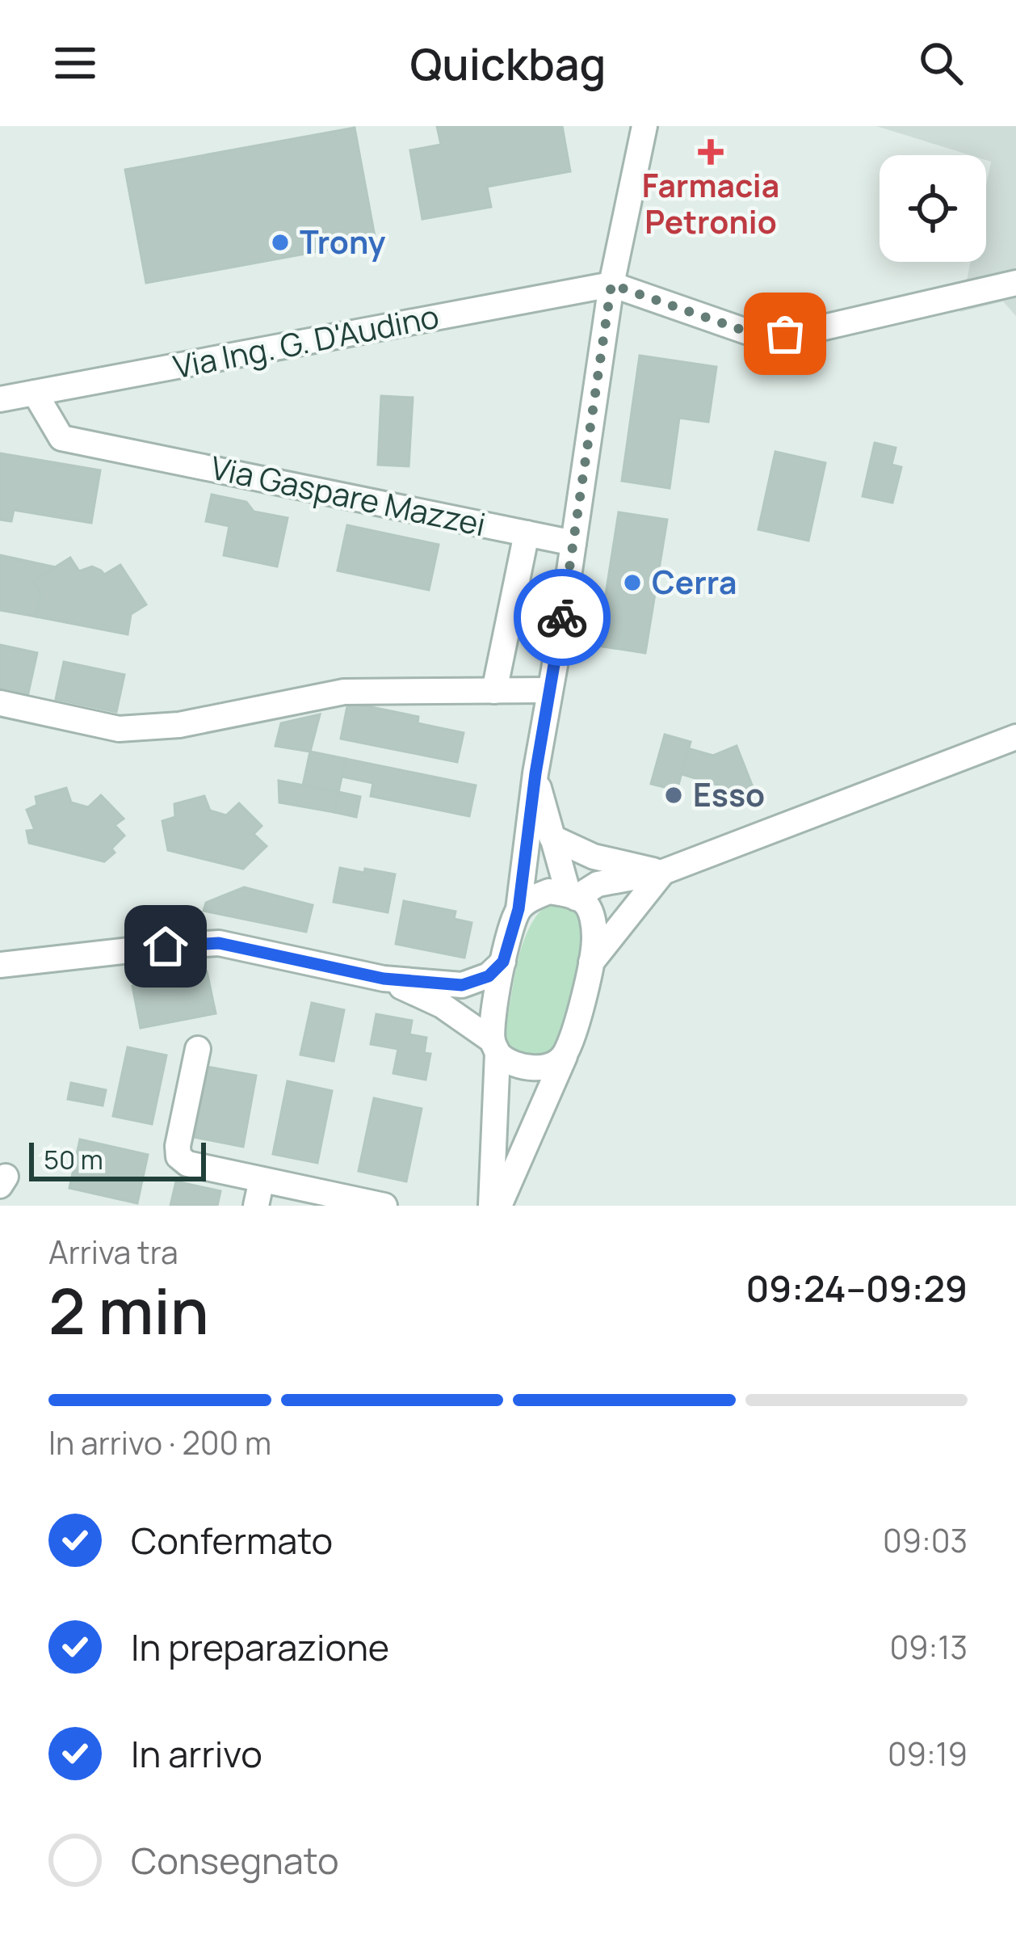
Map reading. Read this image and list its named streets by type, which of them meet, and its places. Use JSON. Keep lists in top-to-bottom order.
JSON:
{
  "streets": {
    "street": ["Via Ing. G. D'Audino", "Via Gaspare Mazzei"]
  },
  "crossings": [
    ["Via Ing. G. D'Audino", "Via Gaspare Mazzei"]
  ],
  "places": {
    "health": ["Farmacia Petronio"],
    "other": ["Trony", "Cerra", "Esso"]
  },
  "scale_bar": "50 m",
  "page": {
    "header": "Quickbag",
    "scale": "50 m",
    "heading": ["2 min", "Arriva tra", "09:24–09:29"],
    "bar": "In arrivo · 200 m",
    "list": [
      ["Confermato", "09:03"],
      ["In preparazione", "09:13"],
      ["In arrivo", "09:19"],
      "Consegnato"
    ]
  }
}
